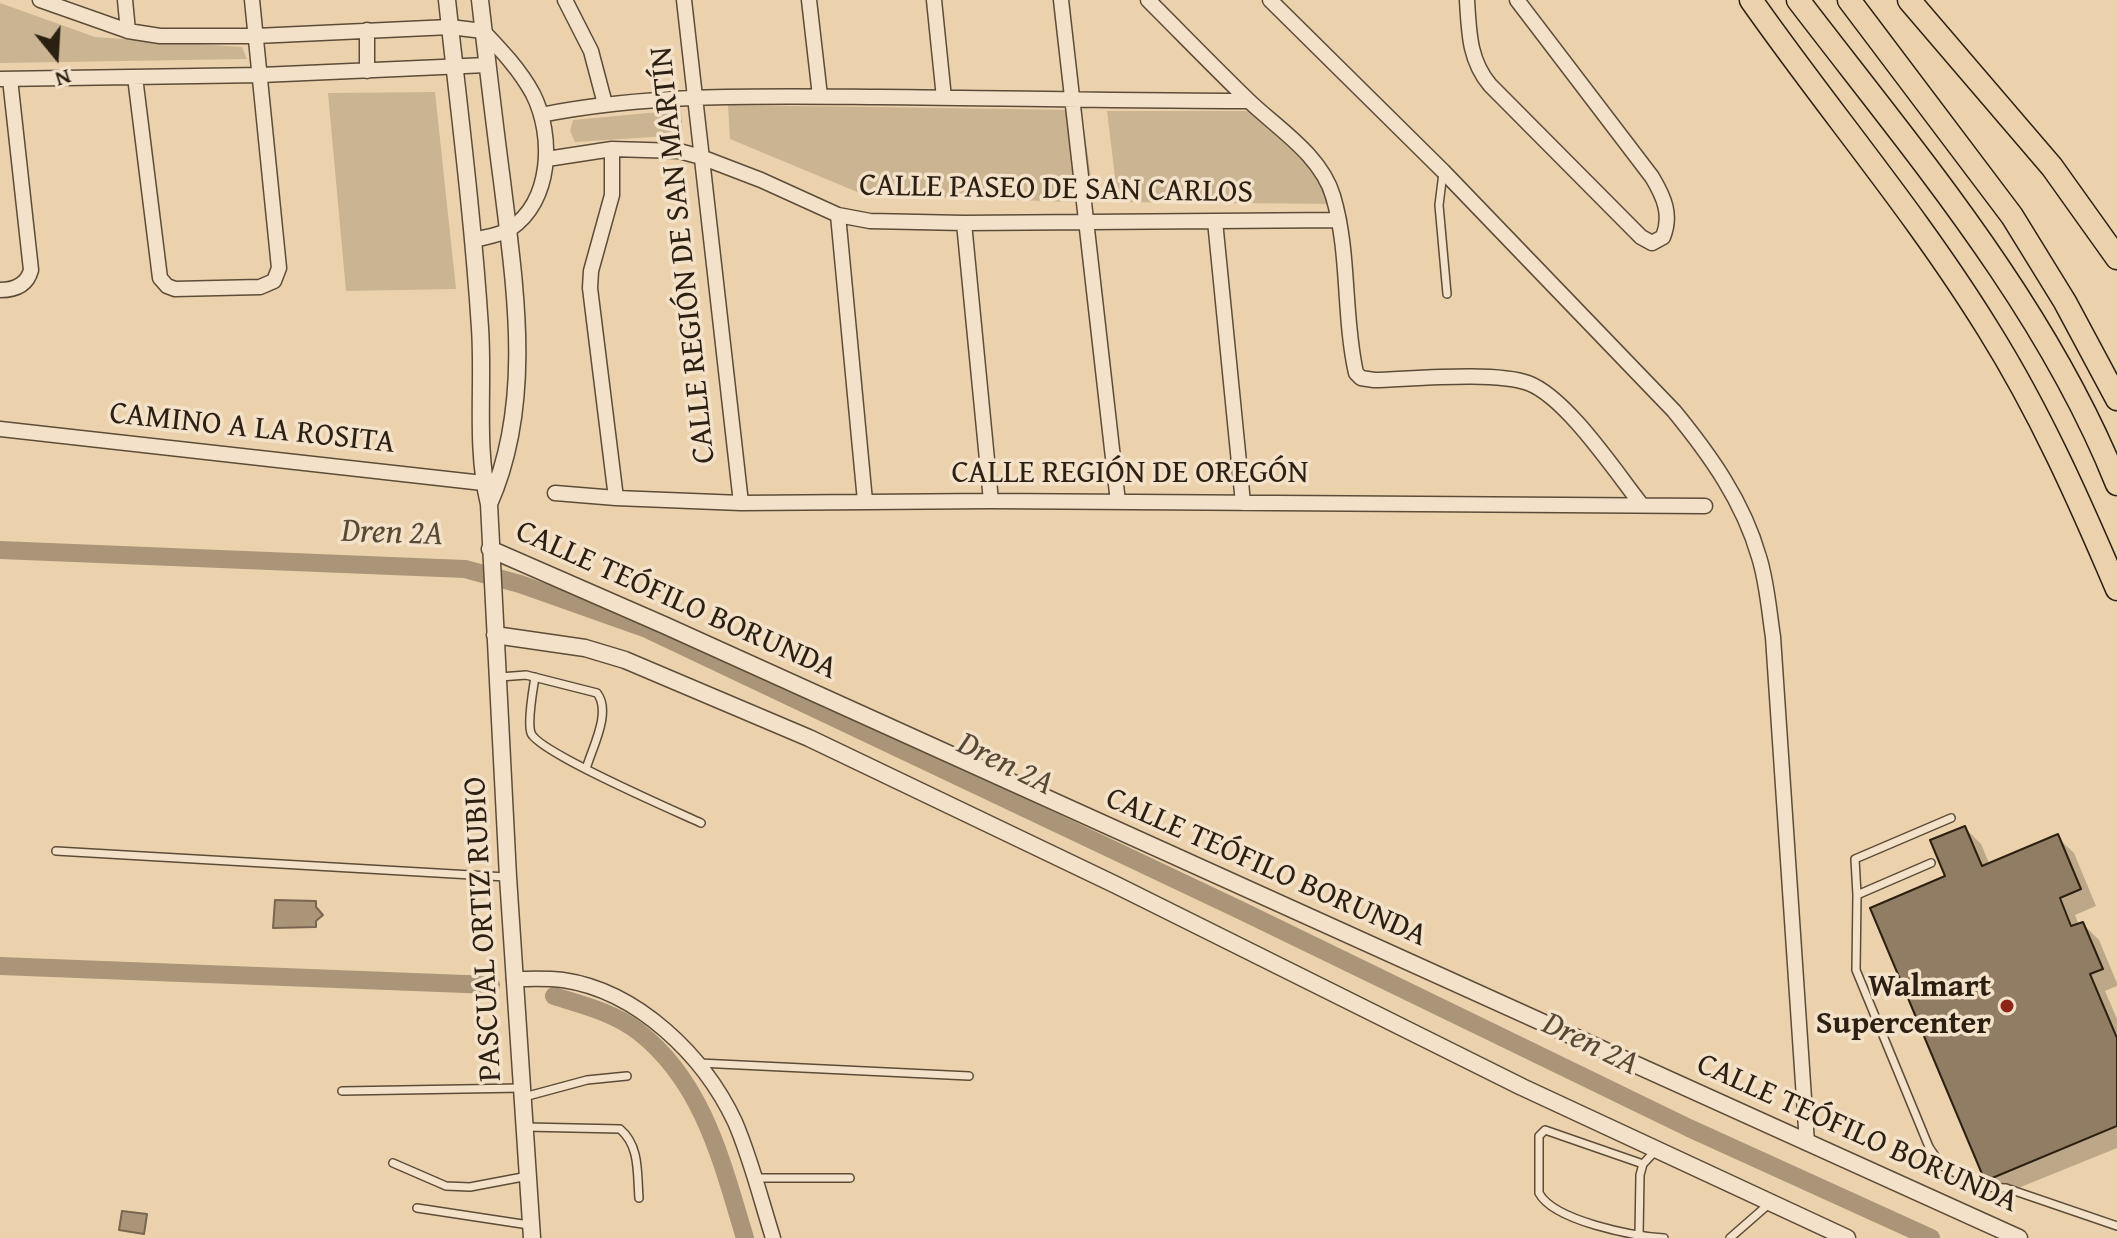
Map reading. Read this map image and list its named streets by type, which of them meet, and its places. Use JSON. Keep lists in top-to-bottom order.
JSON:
{
  "streets": {
    "street": [
      "CALLE PASEO DE SAN CARLOS",
      "CALLE REGIÓN DE SAN MARTÍN",
      "CAMINO A LA ROSITA",
      "CALLE REGIÓN DE OREGÓN",
      "CALLE TEÓFILO BORUNDA",
      "PASCUAL ORTIZ RUBIO"
    ]
  },
  "crossings": [
    ["CALLE PASEO DE SAN CARLOS", "CALLE REGIÓN DE SAN MARTÍN"],
    ["CALLE REGIÓN DE SAN MARTÍN", "CALLE REGIÓN DE OREGÓN"],
    ["CAMINO A LA ROSITA", "PASCUAL ORTIZ RUBIO"],
    ["CALLE TEÓFILO BORUNDA", "PASCUAL ORTIZ RUBIO"]
  ],
  "water": ["Dren 2A"],
  "places": ["Walmart Supercenter"],
  "north": "bottom"
}
